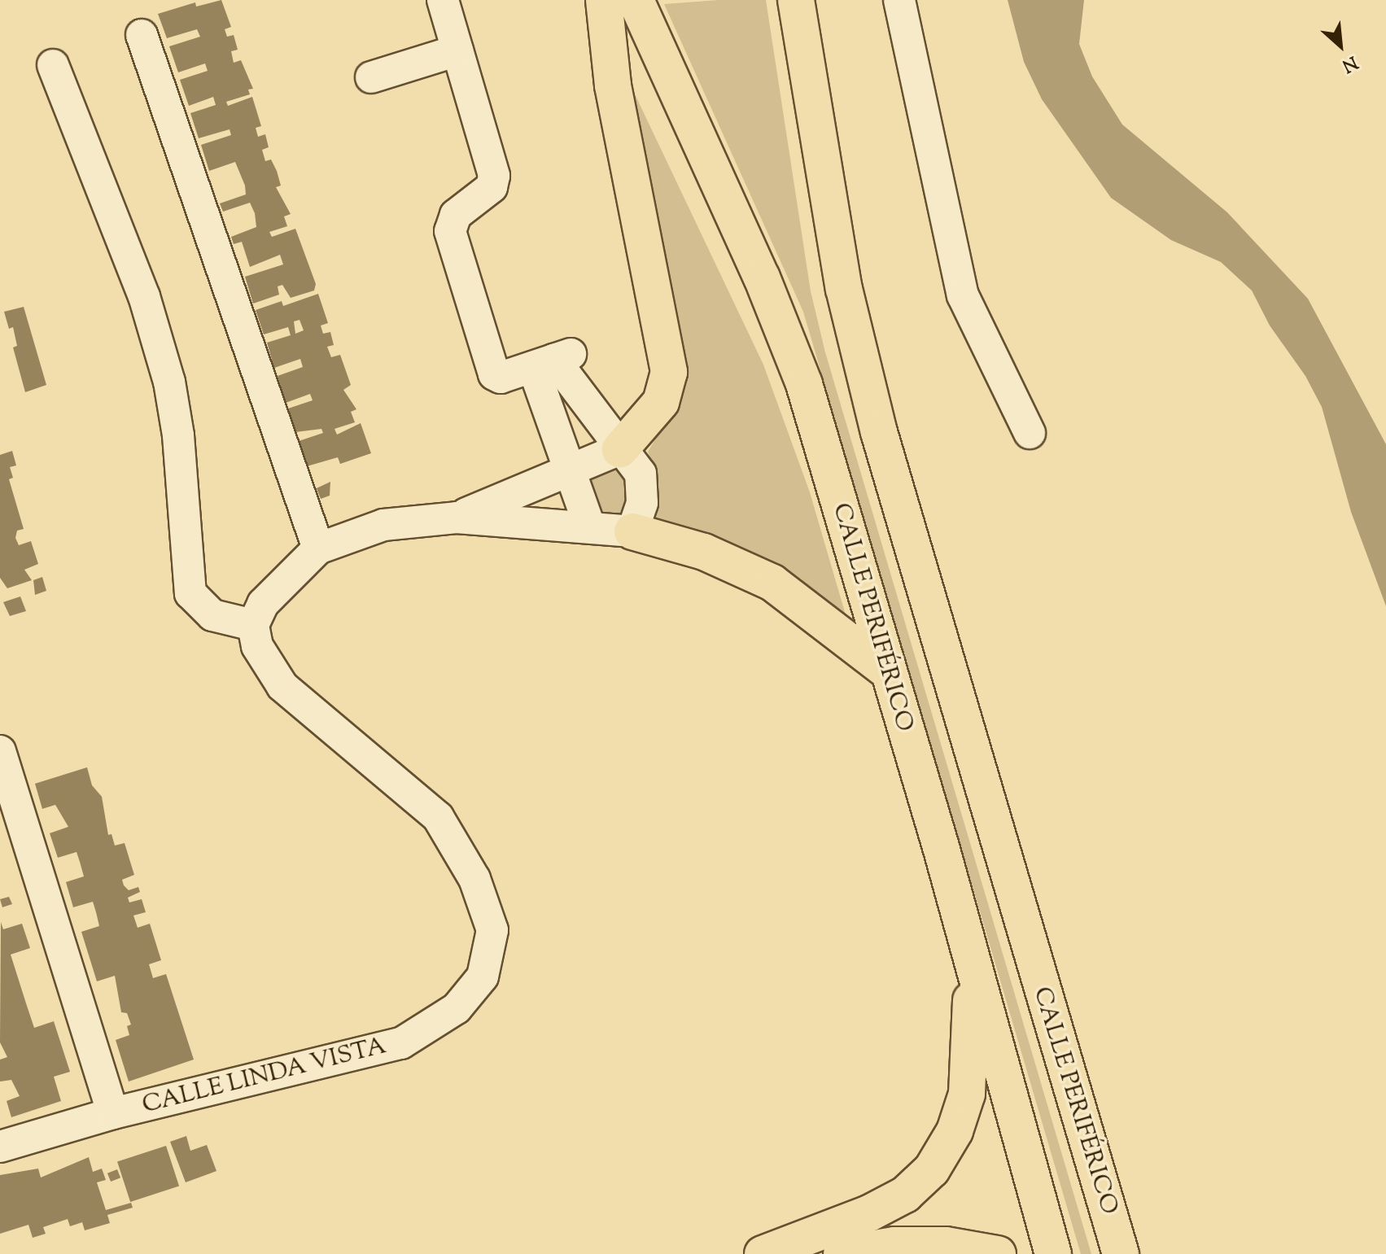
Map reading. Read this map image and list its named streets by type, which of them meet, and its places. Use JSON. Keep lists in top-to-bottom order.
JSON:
{
  "streets": {
    "highway": ["CALLE PERIFÉRICO"],
    "street": ["CALLE LINDA VISTA"]
  },
  "north": "bottom right"
}
